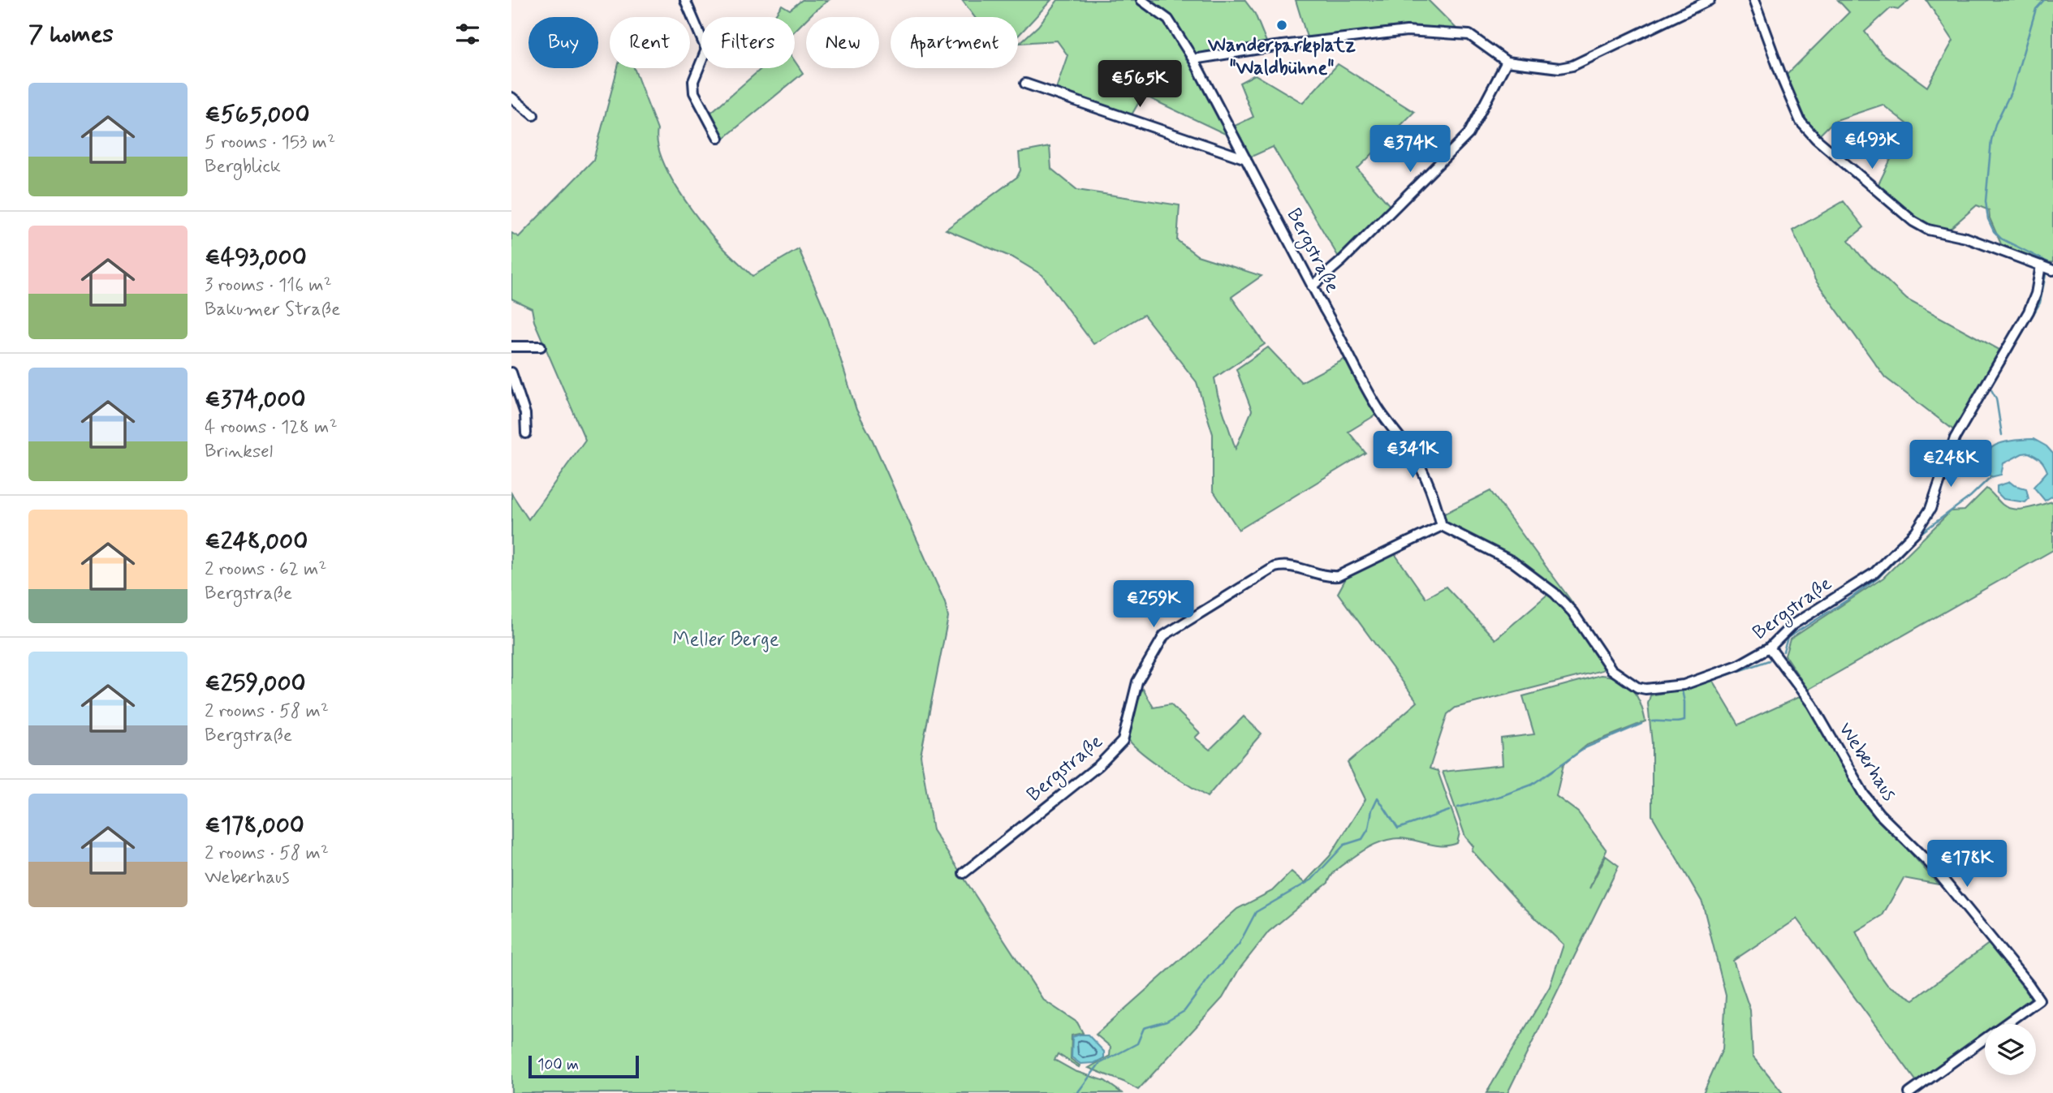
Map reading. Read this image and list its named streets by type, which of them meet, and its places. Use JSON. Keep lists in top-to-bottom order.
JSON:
{
  "streets": {
    "street": ["Bergstraße", "Weberhaus"]
  },
  "crossings": [
    ["Bergstraße", "Weberhaus"]
  ],
  "parks": ["Meller Berge"],
  "places": ["Wanderparkplatz \"Waldbühne\""],
  "scale_bar": "100 m",
  "page": {
    "heading": "7 homes",
    "chip": [
      "Buy",
      "Rent",
      "Filters",
      "New",
      "Apartment"
    ],
    "price": [
      "€565K",
      "€493K",
      "€374K",
      "€341K",
      "€248K",
      "€259K",
      "€178K"
    ],
    "list": [
      {
        "name": "€565,000",
        "note": "5 rooms · 153 m² · Bergblick"
      },
      {
        "name": "€493,000",
        "note": "3 rooms · 116 m² · Bakumer Straße"
      },
      {
        "name": "€374,000",
        "note": "4 rooms · 128 m² · Brinksel"
      },
      {
        "name": "€248,000",
        "note": "2 rooms · 62 m² · Bergstraße"
      },
      {
        "name": "€259,000",
        "note": "2 rooms · 58 m² · Bergstraße"
      },
      {
        "name": "€178,000",
        "note": "2 rooms · 58 m² · Weberhaus"
      }
    ],
    "scale": "100 m"
  }
}
